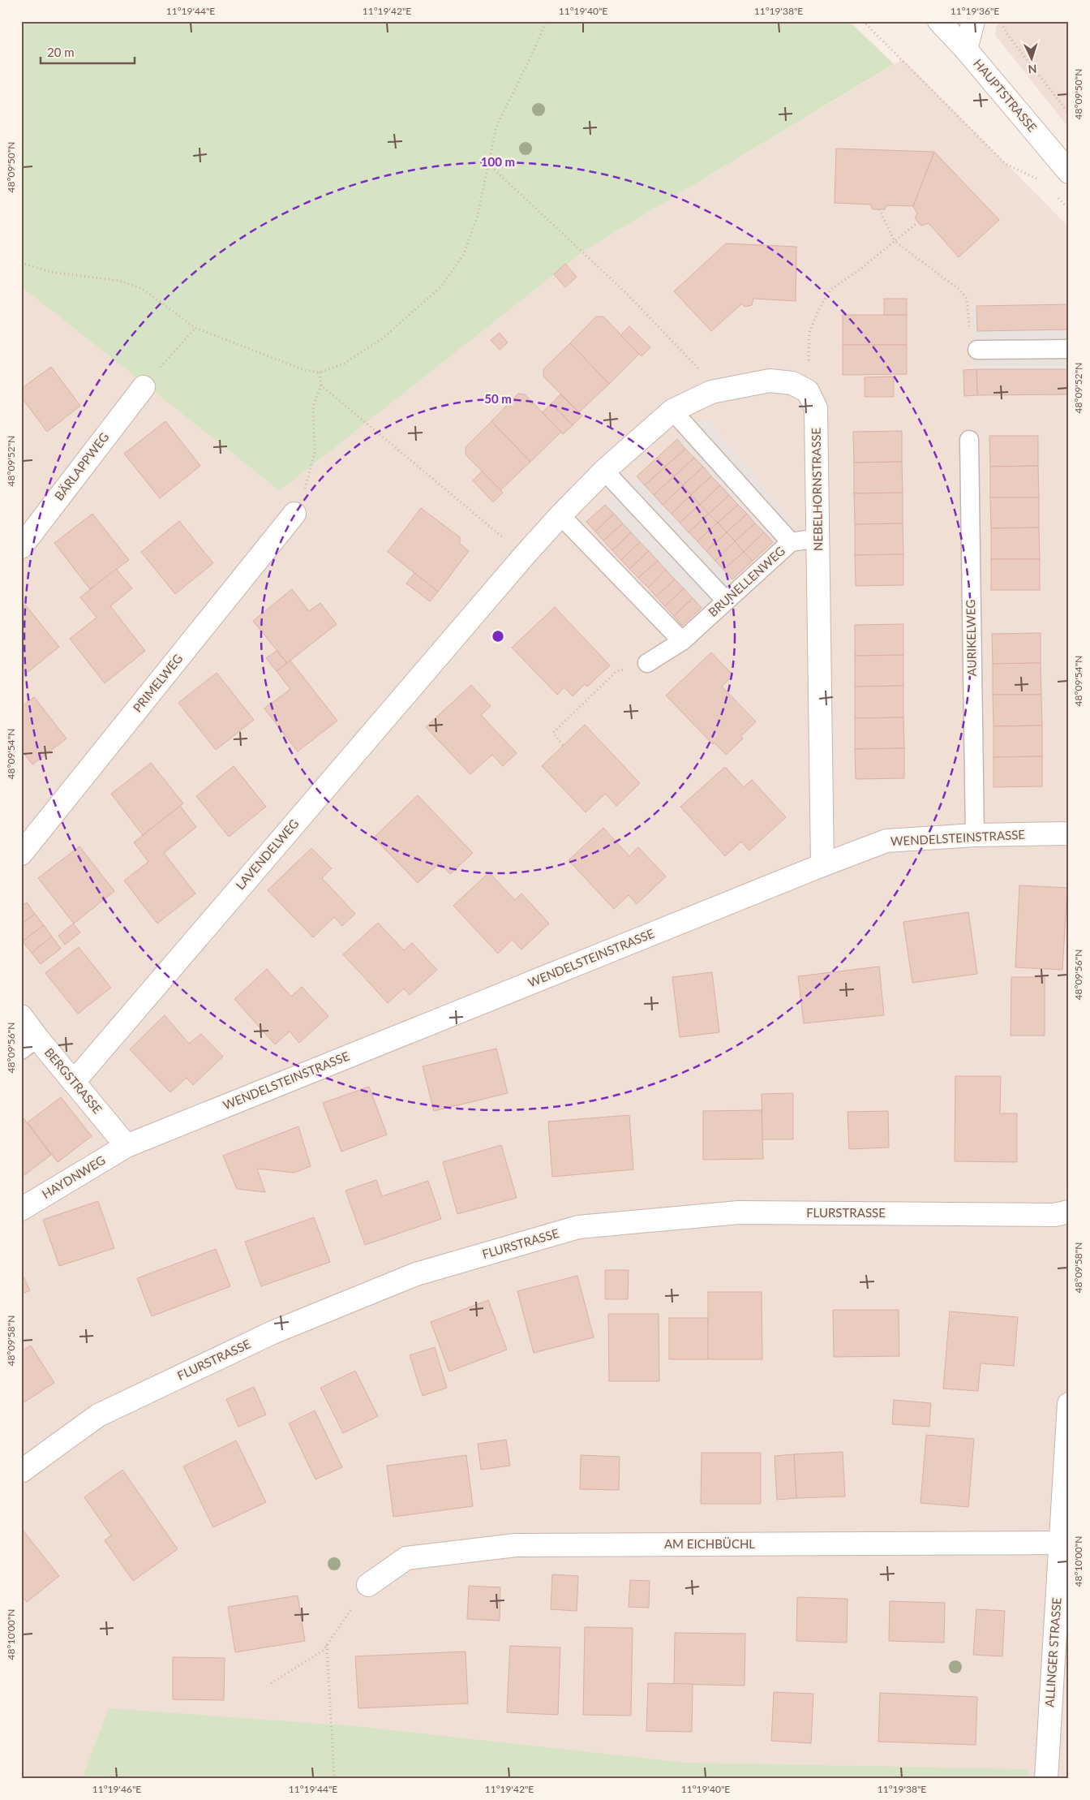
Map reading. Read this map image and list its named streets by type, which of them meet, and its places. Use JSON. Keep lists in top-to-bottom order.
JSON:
{
  "streets": {
    "street": [
      "HAUPTSTRASSE",
      "BÄRLAPPWEG",
      "NEBELHORNSTRASSE",
      "PRIMELWEG",
      "WENDELSTEINSTRASSE",
      "LAVENDELWEG",
      "BERGSTRASSE",
      "HAYDNWEG",
      "FLURSTRASSE",
      "AM EICHBÜCHL",
      "ALLINGER STRASSE"
    ],
    "lane": ["BRUNELLENWEG", "AURIKELWEG"]
  },
  "crossings": [
    ["NEBELHORNSTRASSE", "BRUNELLENWEG"],
    ["NEBELHORNSTRASSE", "WENDELSTEINSTRASSE"],
    ["AURIKELWEG", "WENDELSTEINSTRASSE"],
    ["WENDELSTEINSTRASSE", "BERGSTRASSE"],
    ["WENDELSTEINSTRASSE", "HAYDNWEG"],
    ["LAVENDELWEG", "BERGSTRASSE"],
    ["BERGSTRASSE", "HAYDNWEG"],
    ["AM EICHBÜCHL", "ALLINGER STRASSE"]
  ],
  "scale_bar": "20 m",
  "north": "bottom",
  "coordinates": [
    "11°19'44\"E",
    "11°19'42\"E",
    "11°19'40\"E",
    "11°19'38\"E",
    "11°19'36\"E",
    "48°09'50\"N",
    "48°09'52\"N",
    "48°09'54\"N",
    "48°09'56\"N",
    "48°09'58\"N",
    "48°10'00\"N",
    "11°19'46\"E"
  ],
  "rings": ["100 m", "50 m"]
}
